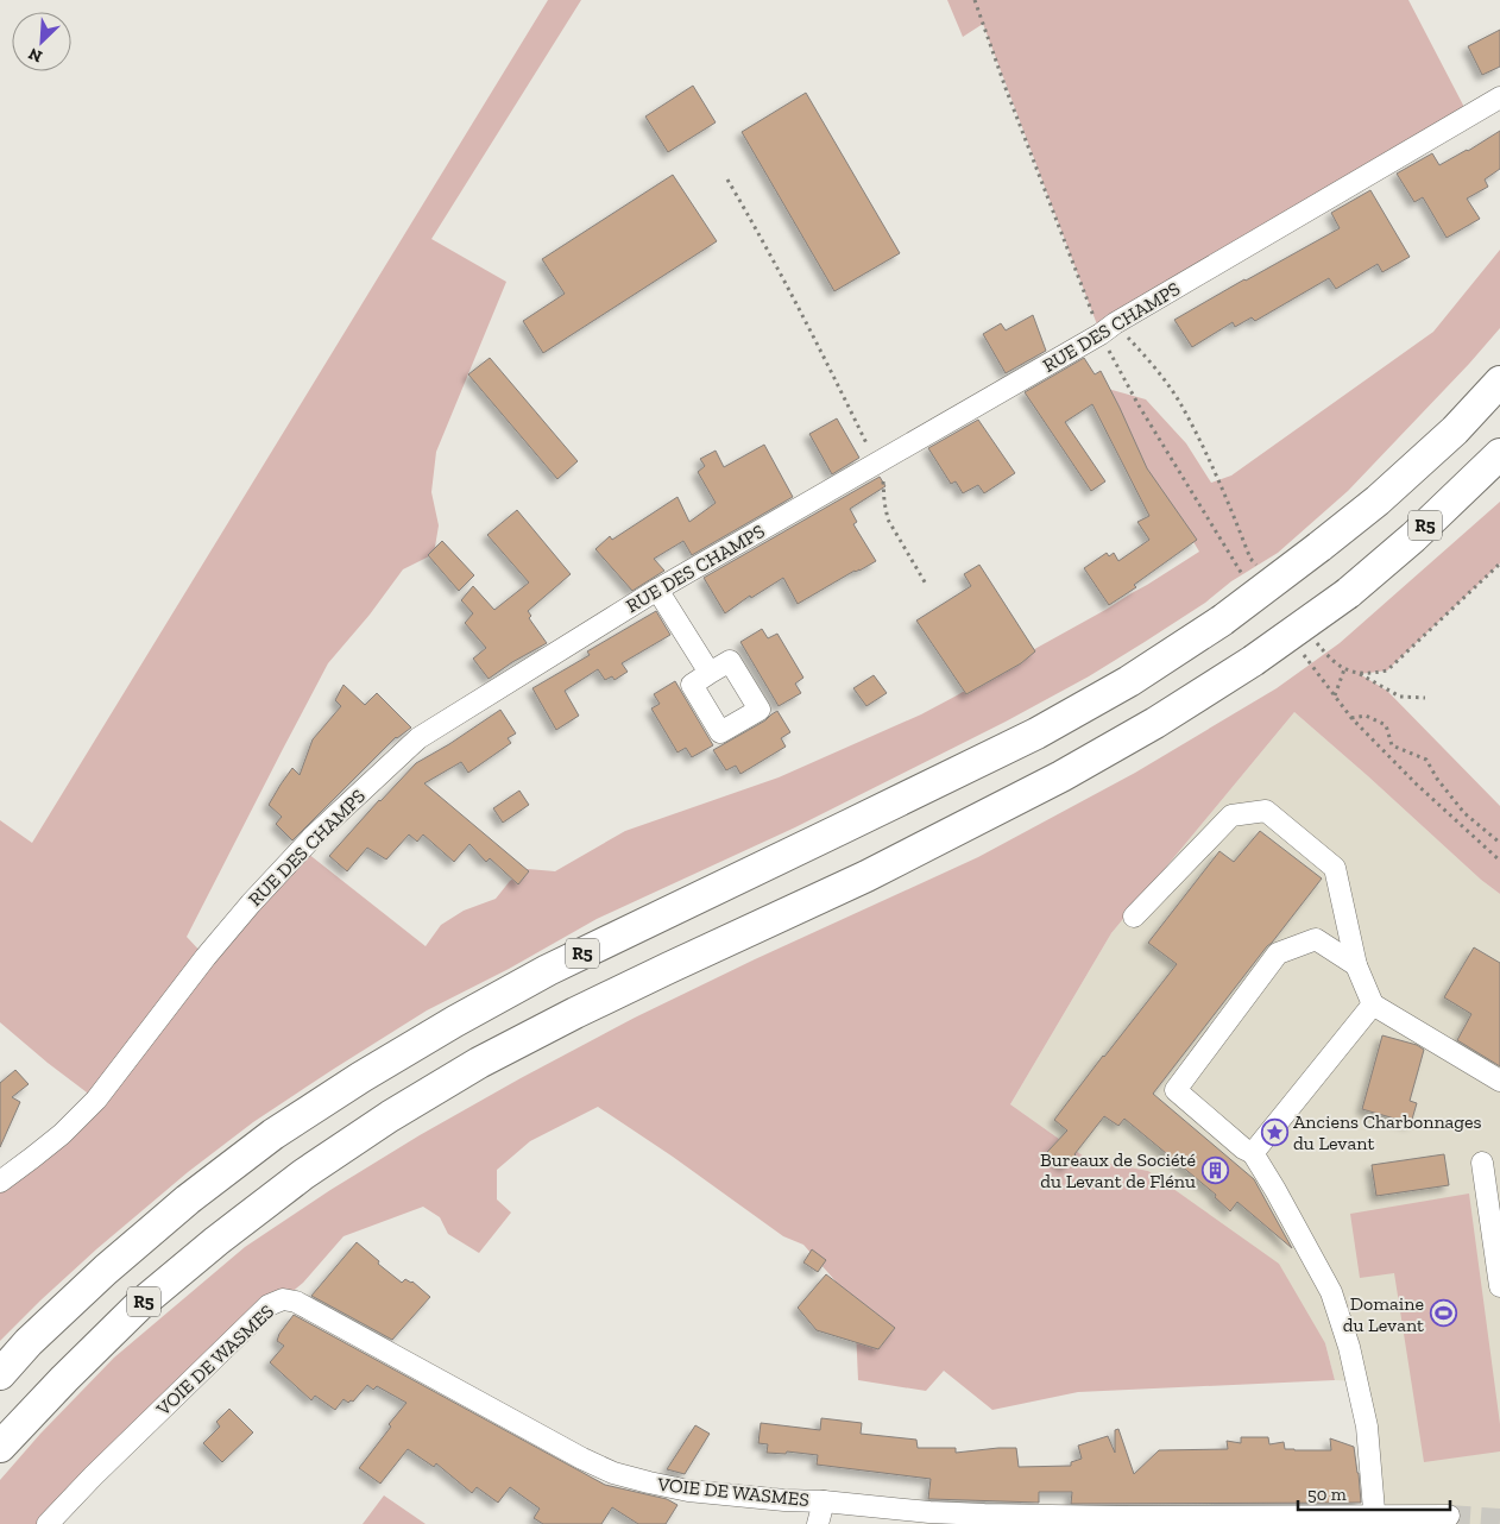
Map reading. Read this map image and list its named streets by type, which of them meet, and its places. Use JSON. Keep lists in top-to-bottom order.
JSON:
{
  "streets": {
    "highway": ["R5"],
    "street": ["RUE DES CHAMPS", "VOIE DE WASMES"]
  },
  "places": {
    "place": ["Anciens Charbonnages du Levant"],
    "building": ["Bureaux de Société du Levant de Flénu"],
    "sports": ["Domaine du Levant"]
  },
  "scale_bar": "50 m",
  "north": "bottom left"
}
